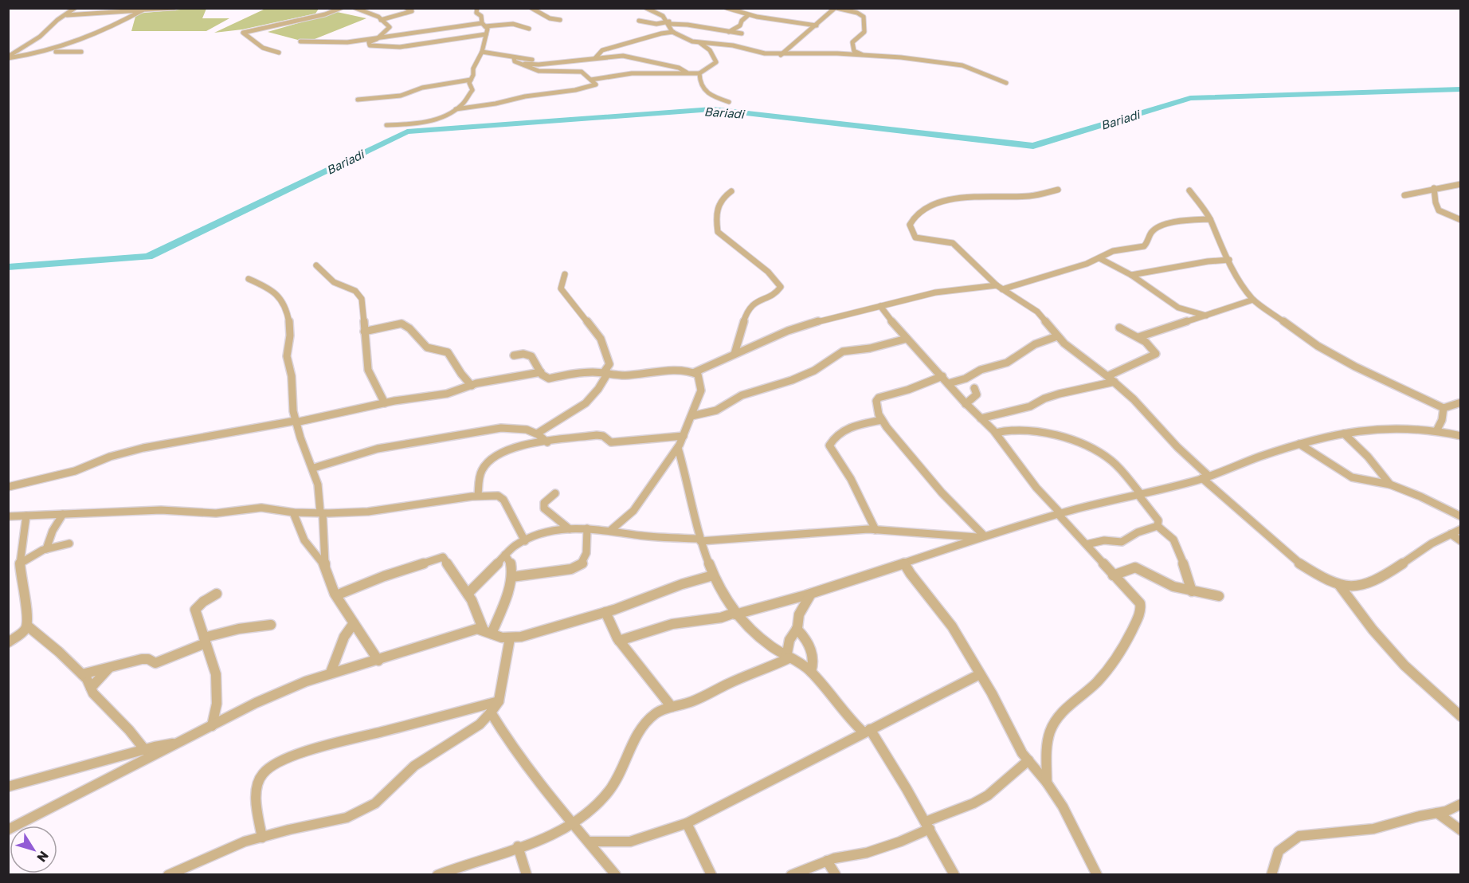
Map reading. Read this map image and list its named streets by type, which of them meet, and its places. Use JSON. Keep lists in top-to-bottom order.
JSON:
{
  "water": ["Bariadi"],
  "north": "bottom right"
}
